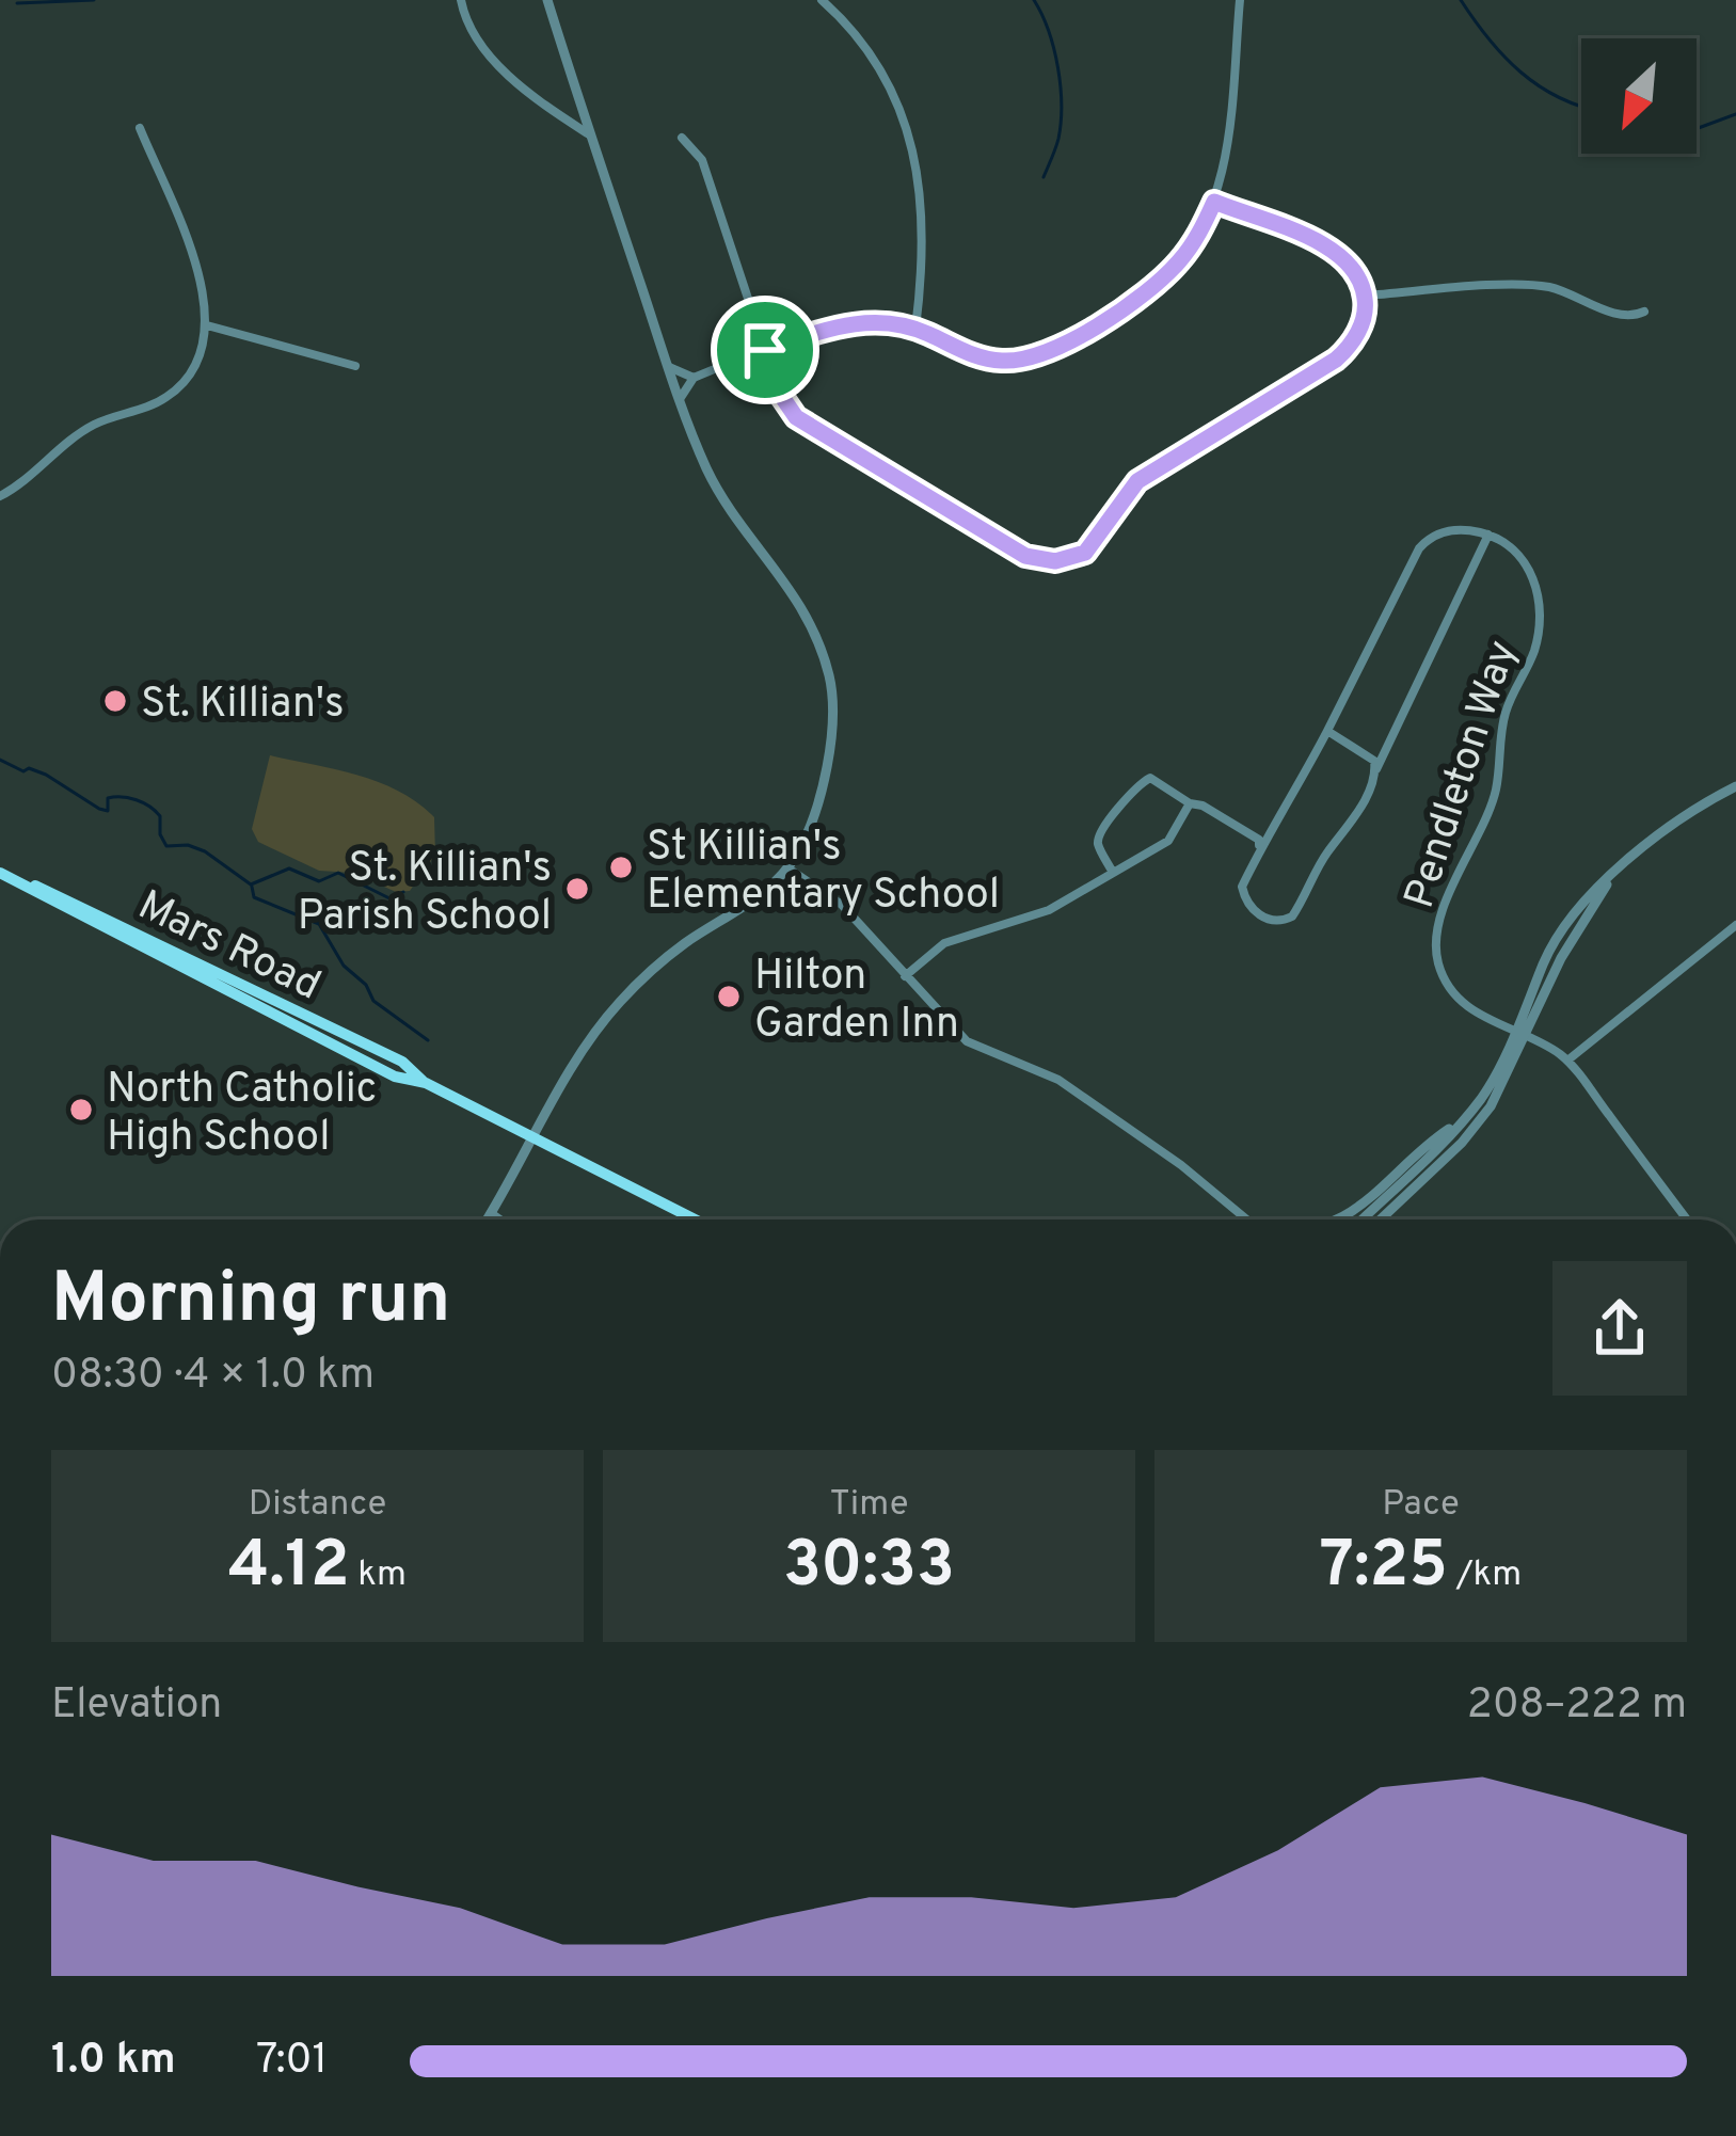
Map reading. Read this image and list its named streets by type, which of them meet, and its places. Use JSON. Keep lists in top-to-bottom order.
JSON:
{
  "streets": {
    "main road": ["Mars Road"],
    "street": ["Pendleton Way"]
  },
  "places": [
    "St. Killian's",
    "St Killian's Elementary School",
    "St. Killian's Parish School",
    "Hilton Garden Inn",
    "North Catholic High School"
  ],
  "north": "bottom left",
  "page": {
    "heading": ["Morning run", "08:30 · 4 × 1.0 km"],
    "stats": [
      ["Distance", "4.12 km"],
      ["Time", "30:33"],
      ["Pace", "7:25 /km"]
    ],
    "chart": ["Elevation", "208–222 m"],
    "list": [
      {
        "name": "1.0 km",
        "note": "7:01"
      }
    ]
  }
}
